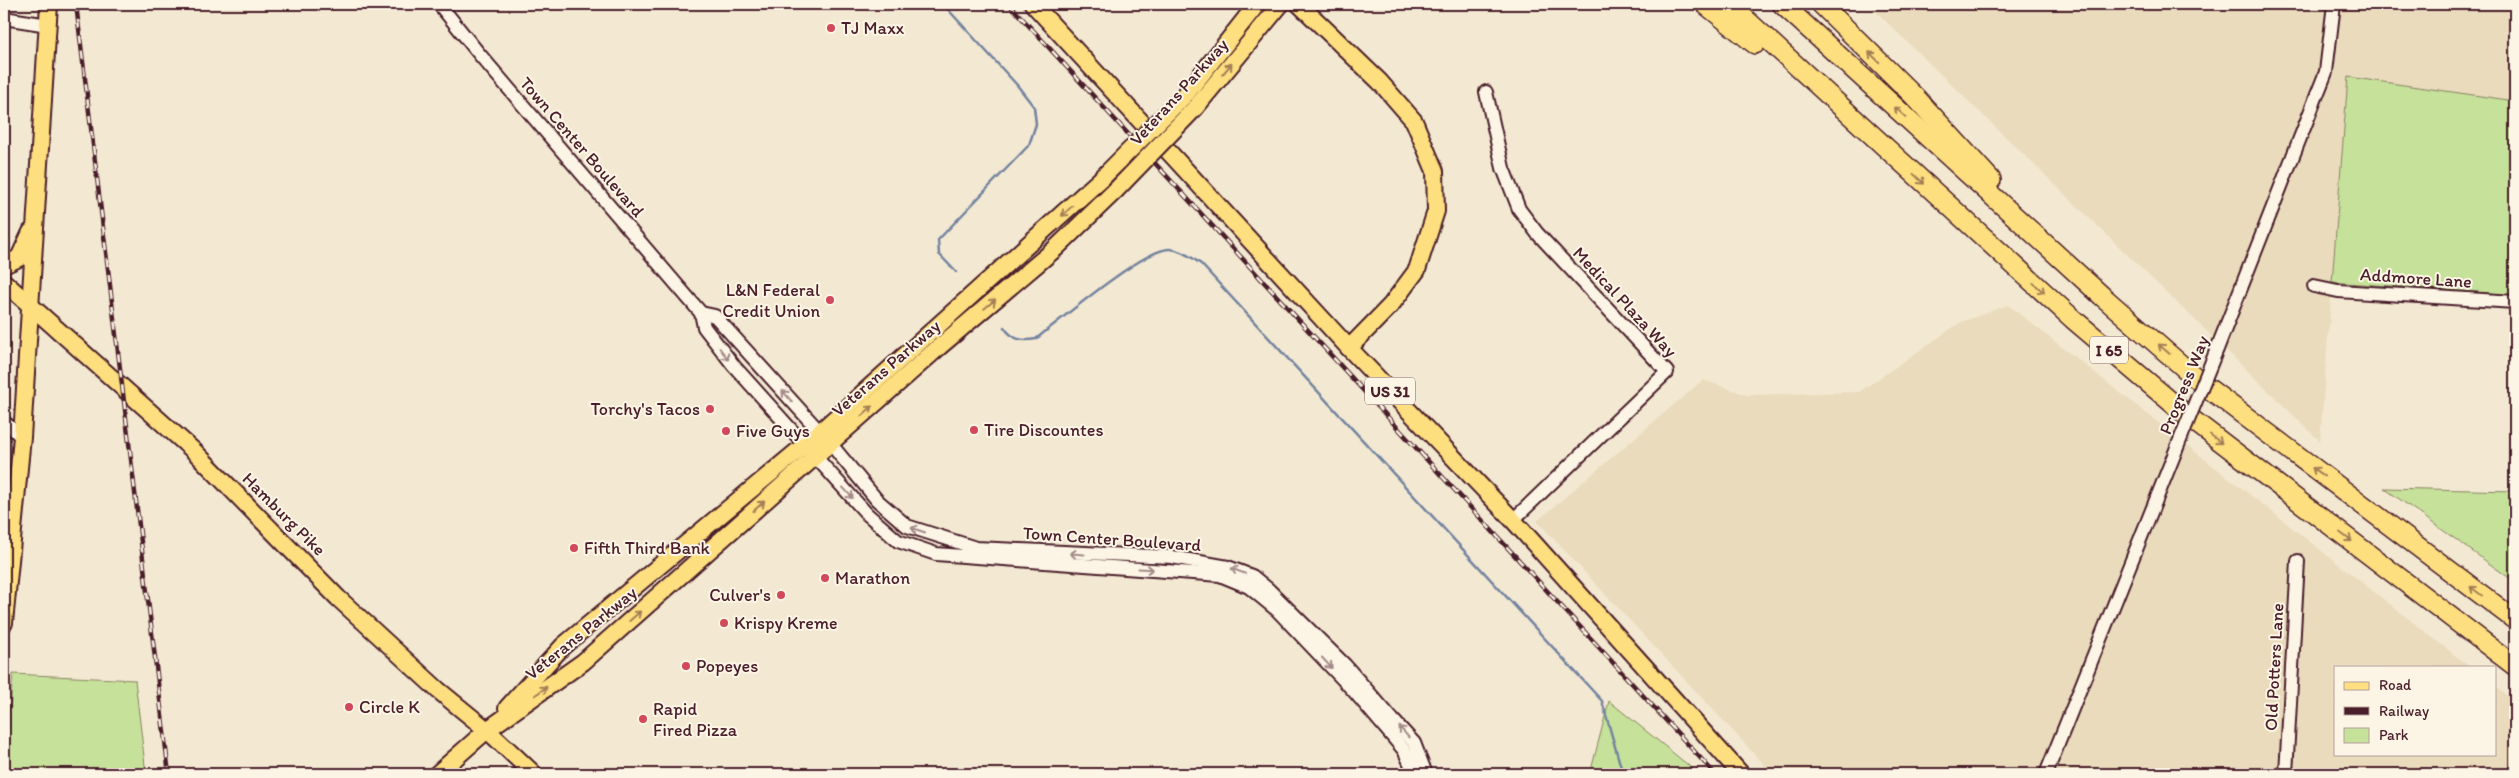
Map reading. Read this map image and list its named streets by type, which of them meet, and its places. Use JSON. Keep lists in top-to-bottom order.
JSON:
{
  "streets": {
    "highway": ["I 65"],
    "main road": ["Veterans Parkway", "US 31", "Hamburg Pike"],
    "street": [
      "Town Center Boulevard",
      "Addmore Lane",
      "Medical Plaza Way",
      "Progress Way",
      "Old Potters Lane"
    ]
  },
  "crossings": [
    ["Veterans Parkway", "Town Center Boulevard"],
    ["Veterans Parkway", "Hamburg Pike"],
    ["Medical Plaza Way", "US 31"]
  ],
  "places": [
    "TJ Maxx",
    "L&N Federal Credit Union",
    "Torchy's Tacos",
    "Tire Discountes",
    "Five Guys",
    "Fifth Third Bank",
    "Marathon",
    "Culver's",
    "Krispy Kreme",
    "Popeyes",
    "Circle K",
    "Rapid Fired Pizza"
  ],
  "legend": ["Road", "Railway", "Park"]
}
